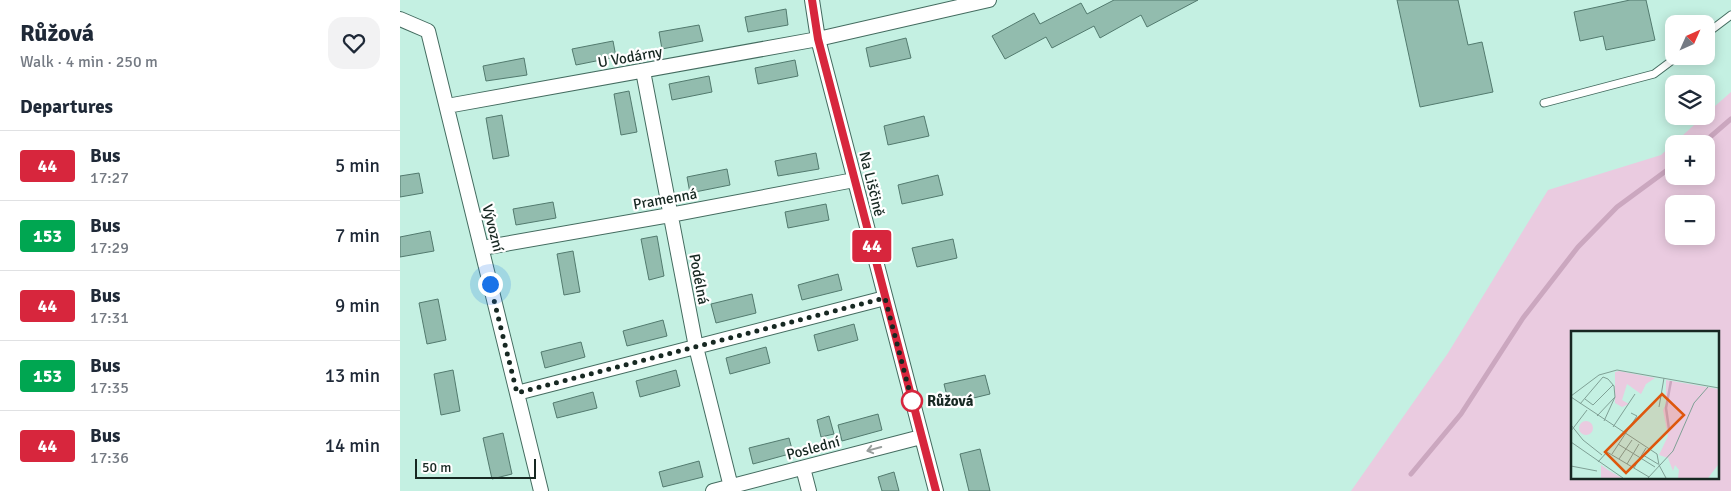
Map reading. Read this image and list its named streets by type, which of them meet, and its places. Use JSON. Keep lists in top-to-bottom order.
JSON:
{
  "streets": {
    "street": [
      "U Vodárny",
      "Na Liščině",
      "Pramenná",
      "Vývozní",
      "Podélná",
      "Poslední"
    ]
  },
  "crossings": [
    ["U Vodárny", "Na Liščině"],
    ["U Vodárny", "Vývozní"],
    ["U Vodárny", "Podélná"],
    ["Na Liščině", "Pramenná"],
    ["Na Liščině", "Poslední"],
    ["Pramenná", "Vývozní"],
    ["Pramenná", "Podélná"],
    ["Podélná", "Poslední"]
  ],
  "one_way": ["Poslední"],
  "places": ["Růžová"],
  "lines": ["bus line 44"],
  "scale_bar": "50 m",
  "north": "top right",
  "page": {
    "heading": [
      ["Růžová", "Walk · 4 min · 250 m"],
      "Departures"
    ],
    "on_map": "44",
    "map_buttons": ["+", "−"],
    "list": [
      {
        "mark": "44",
        "name": "Bus",
        "note": "17:27",
        "value": "5 min"
      },
      {
        "mark": "153",
        "name": "Bus",
        "note": "17:29",
        "value": "7 min"
      },
      {
        "mark": "44",
        "name": "Bus",
        "note": "17:31",
        "value": "9 min"
      },
      {
        "mark": "153",
        "name": "Bus",
        "note": "17:35",
        "value": "13 min"
      },
      {
        "mark": "44",
        "name": "Bus",
        "note": "17:36",
        "value": "14 min"
      }
    ],
    "scale": "50 m"
  }
}
